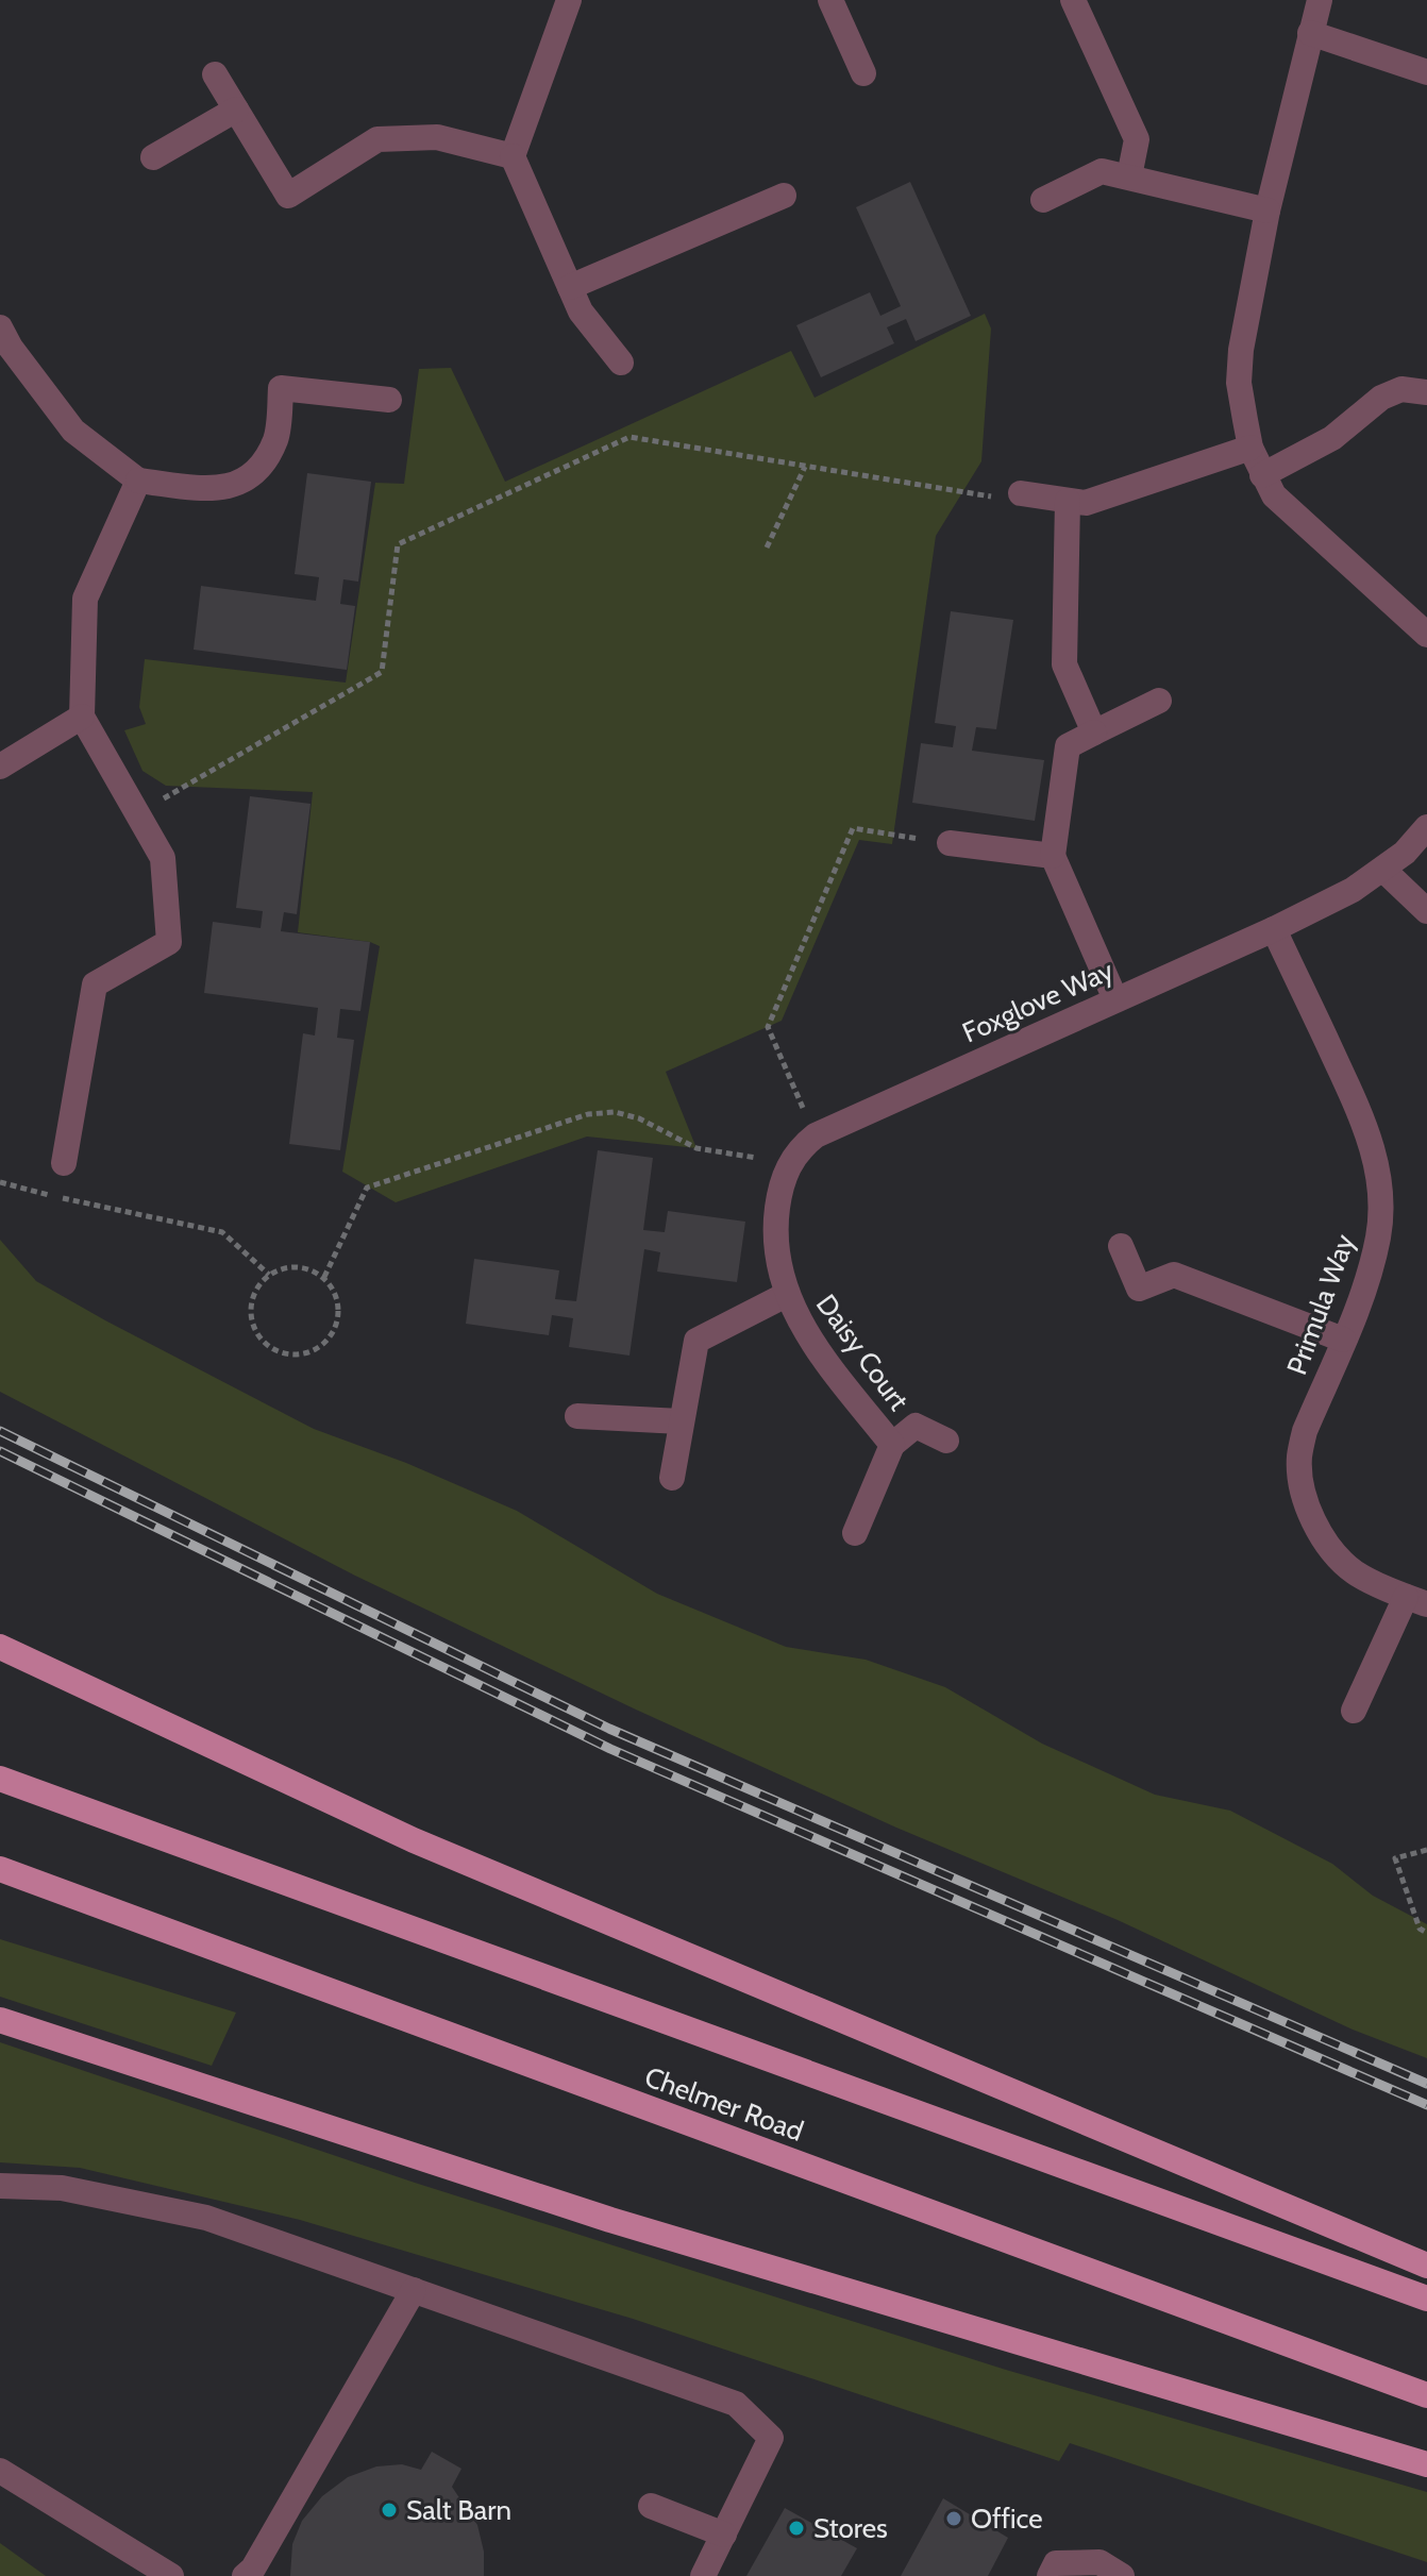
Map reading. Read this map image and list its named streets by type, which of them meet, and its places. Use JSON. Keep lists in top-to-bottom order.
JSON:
{
  "streets": {
    "main road": ["Chelmer Road"],
    "street": ["Foxglove Way", "Primula Way", "Daisy Court"]
  },
  "crossings": [
    ["Foxglove Way", "Primula Way"],
    ["Foxglove Way", "Daisy Court"]
  ],
  "places": ["Salt Barn", "Office", "Stores"]
}
